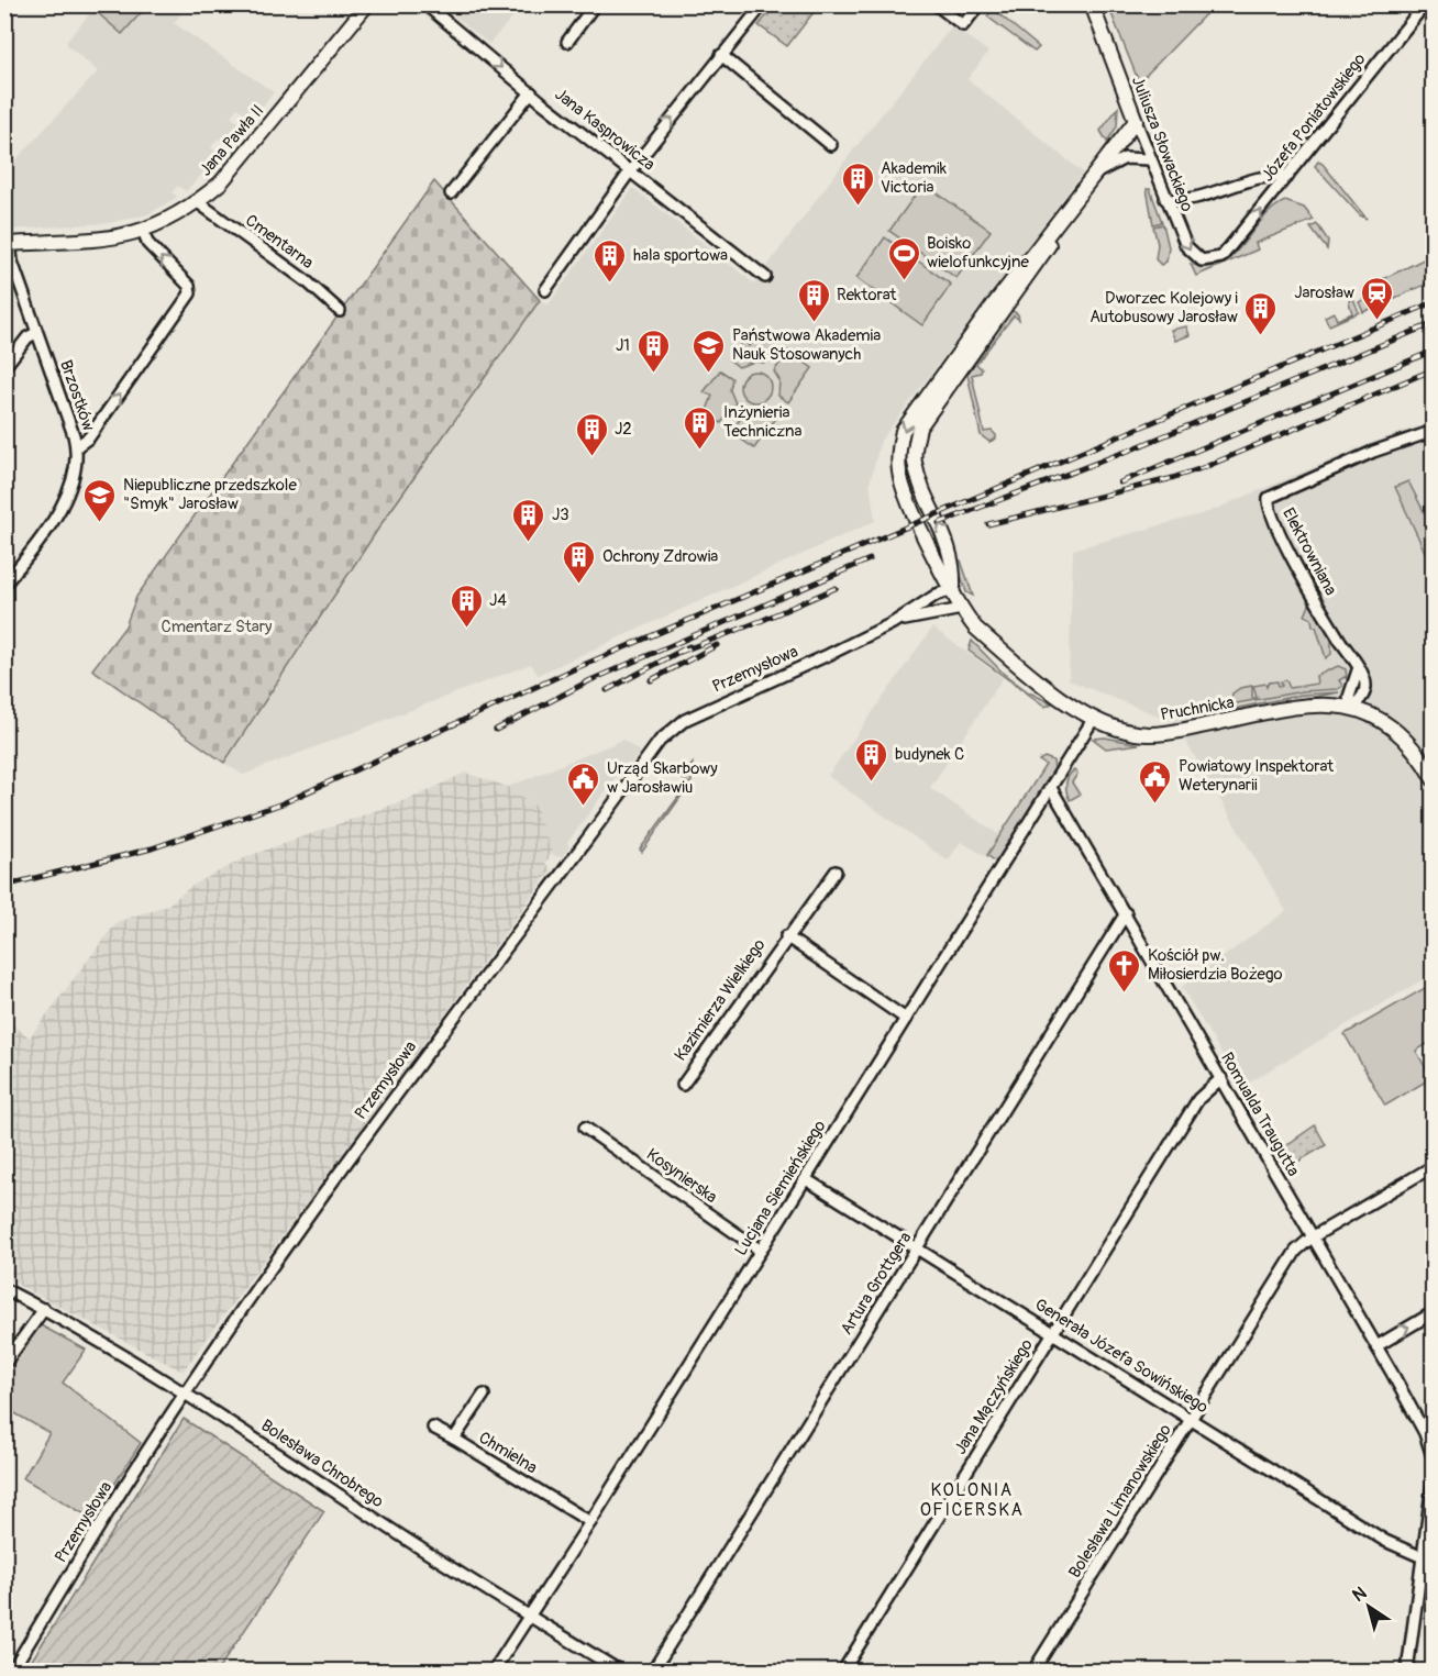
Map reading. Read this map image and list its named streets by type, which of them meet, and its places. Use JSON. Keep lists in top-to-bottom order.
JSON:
{
  "streets": {
    "main road": ["Jana Pawła II", "Juliusza Słowackiego", "Pruchnicka"],
    "street": [
      "Józefa Poniatowskiego",
      "Jana Kasprowicza",
      "Cmentarna",
      "Brzostków",
      "Elektrowniana",
      "Przemysłowa",
      "Kazimierza Wielkiego",
      "Romualda Traugutta",
      "Kosynierska",
      "Lucjana Siemieńskiego",
      "Artura Grottgera",
      "Generała Józefa Sowińskiego",
      "Jana Mączyńskiego",
      "Chmielna",
      "Bolesława Chrobrego",
      "Bolesława Limanowskiego"
    ]
  },
  "crossings": [
    ["Józefa Poniatowskiego", "Juliusza Słowackiego"],
    ["Jana Pawła II", "Cmentarna"],
    ["Jana Pawła II", "Brzostków"],
    ["Juliusza Słowackiego", "Pruchnicka"],
    ["Elektrowniana", "Pruchnicka"],
    ["Przemysłowa", "Bolesława Chrobrego"],
    ["Pruchnicka", "Lucjana Siemieńskiego"],
    ["Kazimierza Wielkiego", "Lucjana Siemieńskiego"],
    ["Romualda Traugutta", "Lucjana Siemieńskiego"],
    ["Romualda Traugutta", "Artura Grottgera"],
    ["Romualda Traugutta", "Jana Mączyńskiego"],
    ["Romualda Traugutta", "Bolesława Limanowskiego"],
    ["Kosynierska", "Lucjana Siemieńskiego"],
    ["Lucjana Siemieńskiego", "Generała Józefa Sowińskiego"],
    ["Lucjana Siemieńskiego", "Chmielna"],
    ["Lucjana Siemieńskiego", "Bolesława Chrobrego"],
    ["Artura Grottgera", "Generała Józefa Sowińskiego"],
    ["Generała Józefa Sowińskiego", "Jana Mączyńskiego"],
    ["Generała Józefa Sowińskiego", "Bolesława Limanowskiego"]
  ],
  "districts": ["KOLONIA OFICERSKA"],
  "parks": ["Cmentarz Stary"],
  "places": {
    "building": [
      "Akademik Victoria",
      "hala sportowa",
      "Rektorat",
      "Dworzec Kolejowy i Autobusowy Jarosław",
      "J1",
      "Inżynieria Techniczna",
      "J2",
      "J3",
      "Ochrony Zdrowia",
      "J4",
      "budynek C"
    ],
    "sports": ["Boisko wielofunkcyjne"],
    "station": ["Jarosław"],
    "school or university": ["Państwowa Akademia Nauk Stosowanych", "Niepubliczne przedszkole \"Smyk\" Jarosław"],
    "public building": ["Powiatowy Inspektorat Weterynarii", "Urząd Skarbowy w Jarosławiu"],
    "church": ["Kościół pw. Miłosierdzia Bożego"]
  },
  "north": "top left"
}
